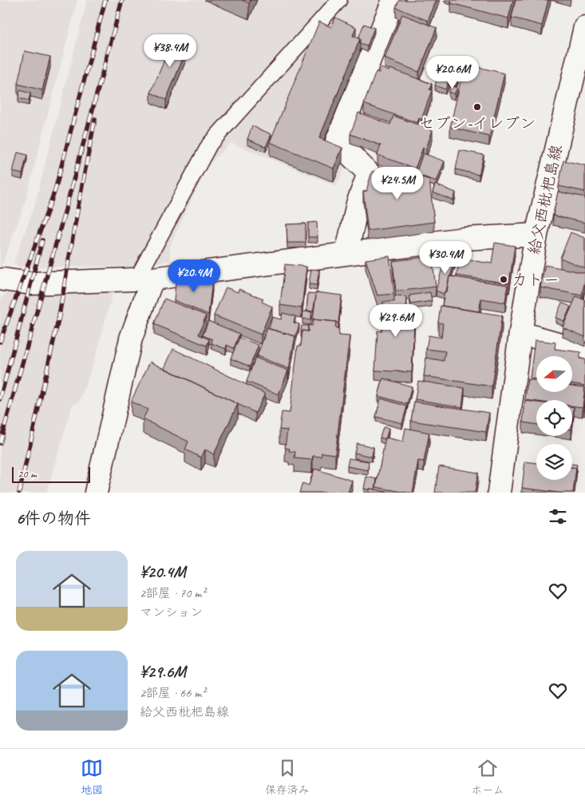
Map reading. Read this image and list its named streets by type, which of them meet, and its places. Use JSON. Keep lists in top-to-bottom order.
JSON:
{
  "streets": {
    "street": ["給父西枇杷島線"]
  },
  "places": ["セブン-イレブン", "カトー"],
  "scale_bar": "20 m",
  "north": "left",
  "page": {
    "price": [
      "¥38.4M",
      "¥20.6M",
      "¥24.5M",
      "¥30.4M",
      "¥20.4M",
      "¥29.6M"
    ],
    "scale": "20 m",
    "heading": "6件の物件",
    "list": [
      {
        "name": "¥20.4M",
        "note": "2部屋 · 70 m² · マンション"
      },
      {
        "name": "¥29.6M",
        "note": "2部屋 · 66 m² · 給父西枇杷島線"
      }
    ],
    "tabs": ["地図", "保存済み", "ホーム"]
  }
}
